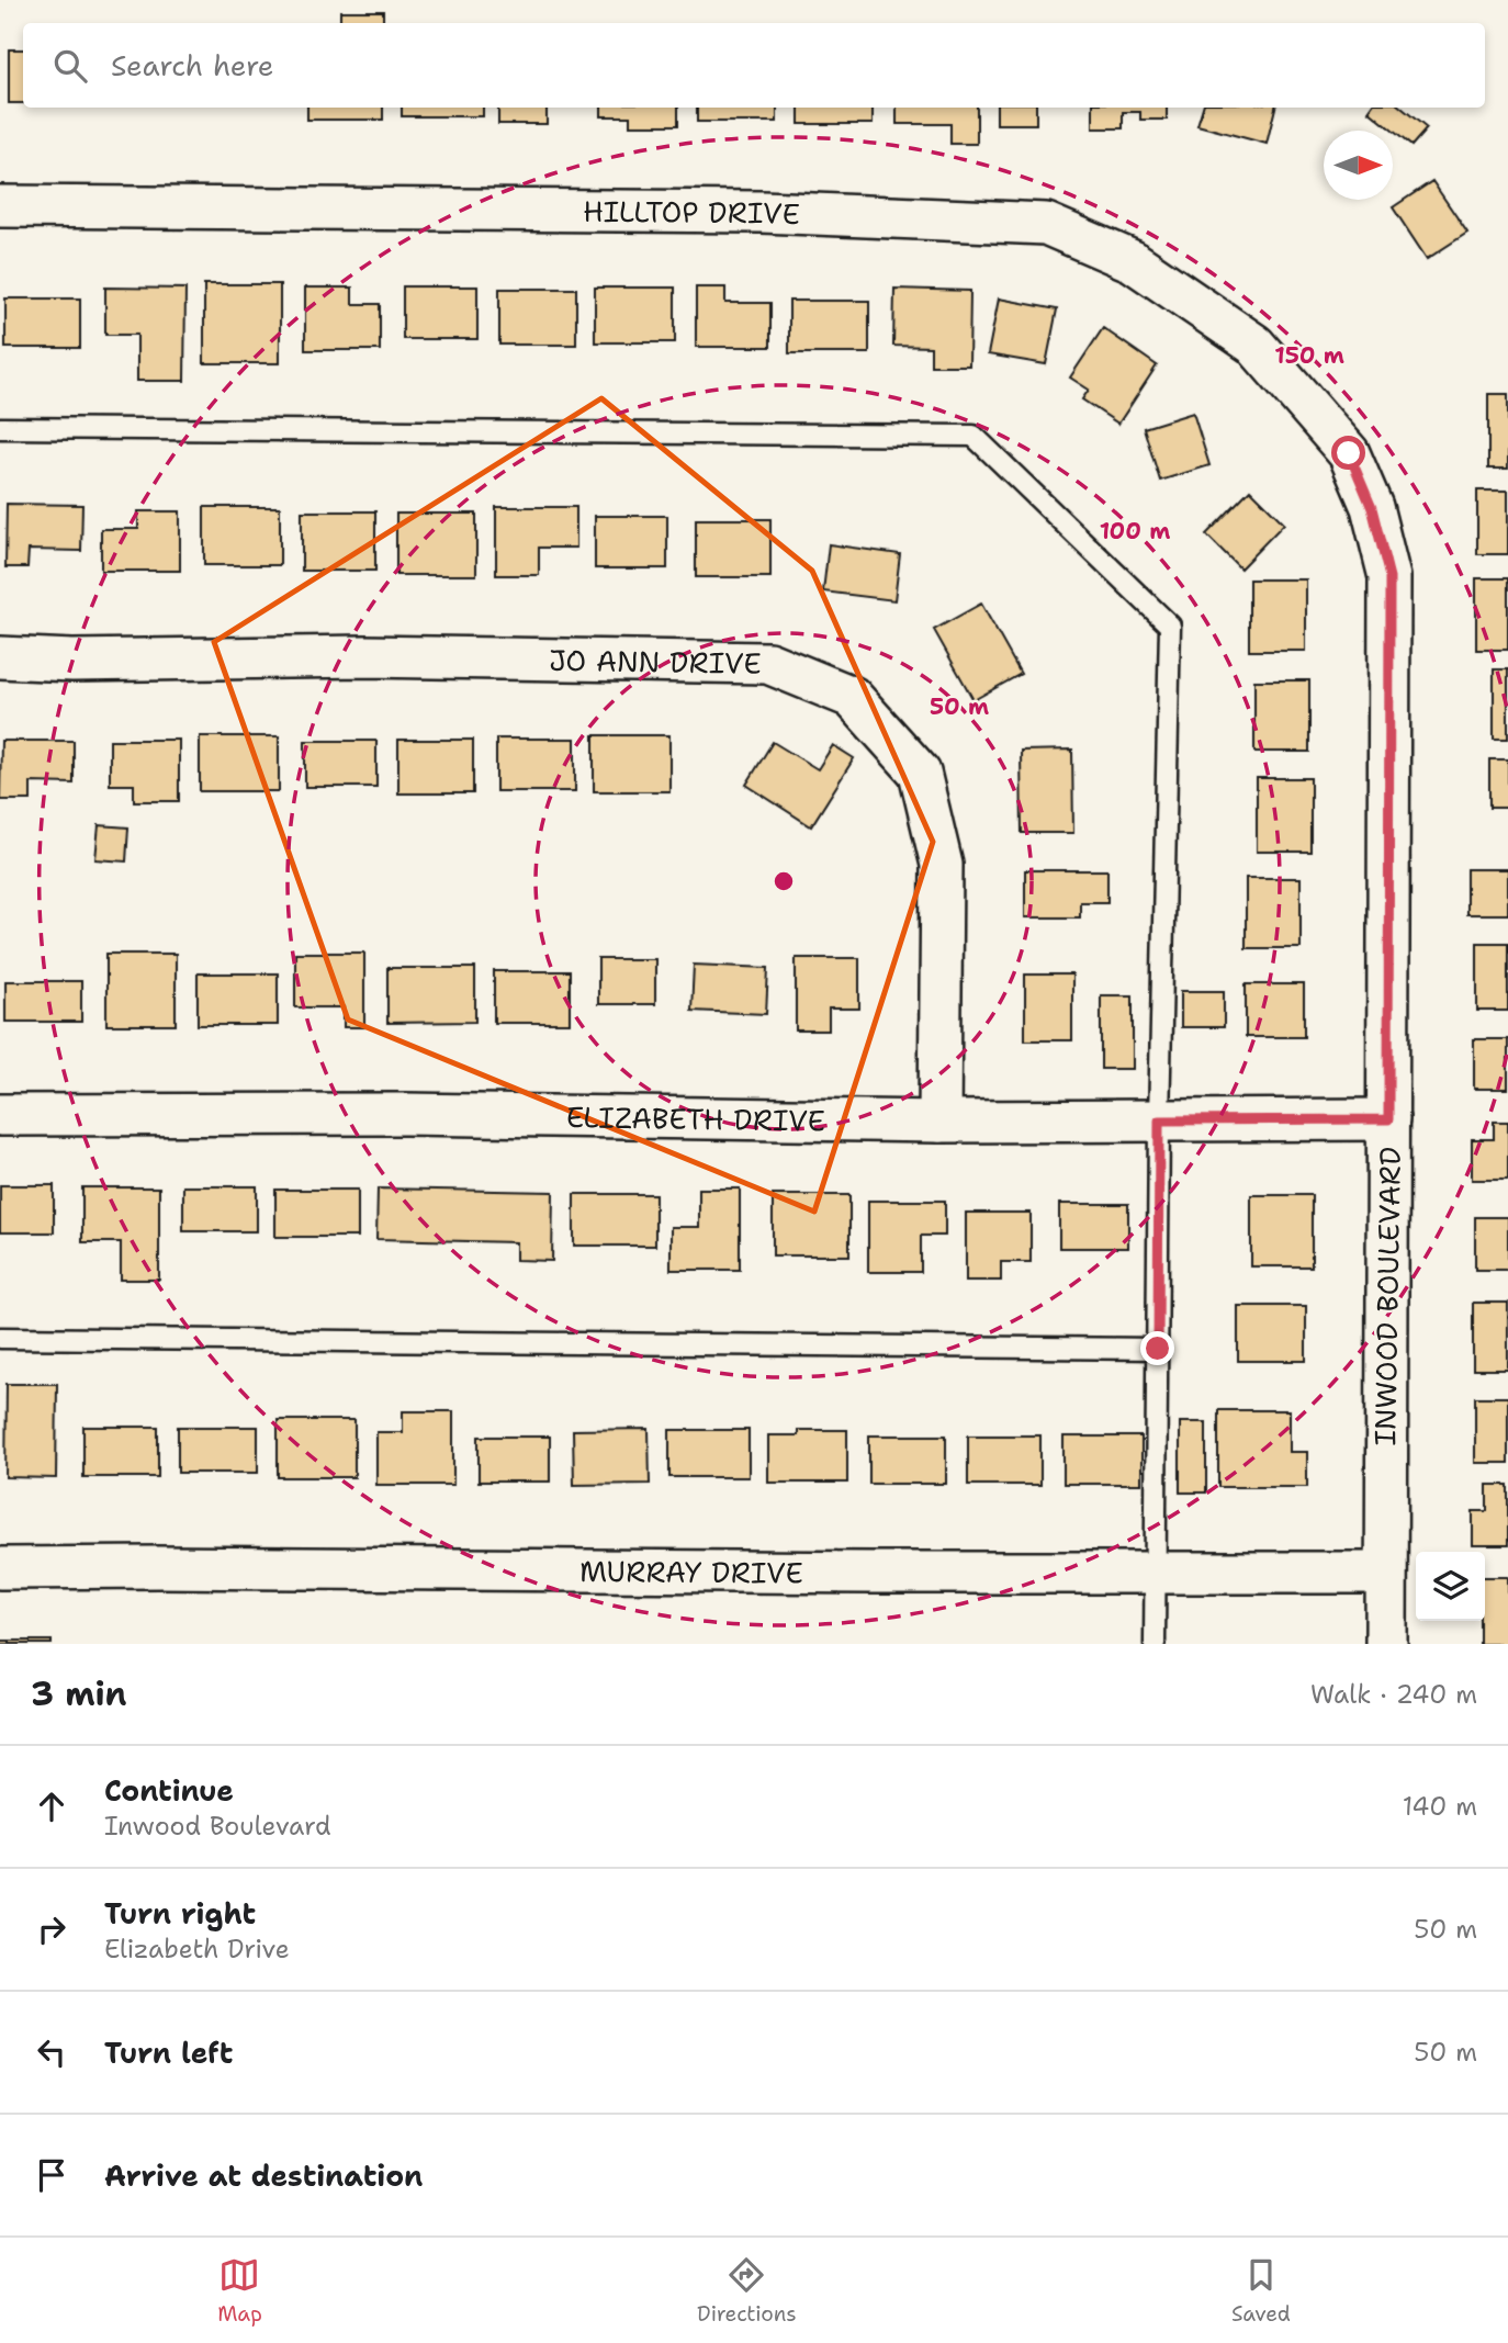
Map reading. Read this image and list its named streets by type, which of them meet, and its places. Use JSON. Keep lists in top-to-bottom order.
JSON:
{
  "streets": {
    "street": [
      "HILLTOP DRIVE",
      "JO ANN DRIVE",
      "ELIZABETH DRIVE",
      "INWOOD BOULEVARD",
      "MURRAY DRIVE"
    ]
  },
  "crossings": [
    ["HILLTOP DRIVE", "INWOOD BOULEVARD"],
    ["JO ANN DRIVE", "ELIZABETH DRIVE"],
    ["ELIZABETH DRIVE", "INWOOD BOULEVARD"],
    ["INWOOD BOULEVARD", "MURRAY DRIVE"]
  ],
  "north": "right",
  "page": {
    "search": "Search here",
    "heading": ["3 min", "Walk · 240 m"],
    "list": [
      ["Continue", "Inwood Boulevard", "140 m"],
      ["Turn right", "Elizabeth Drive", "50 m"],
      ["Turn left", "50 m"],
      "Arrive at destination"
    ],
    "nav": ["Map", "Directions", "Saved"]
  },
  "rings": ["150 m", "100 m", "50 m"]
}
